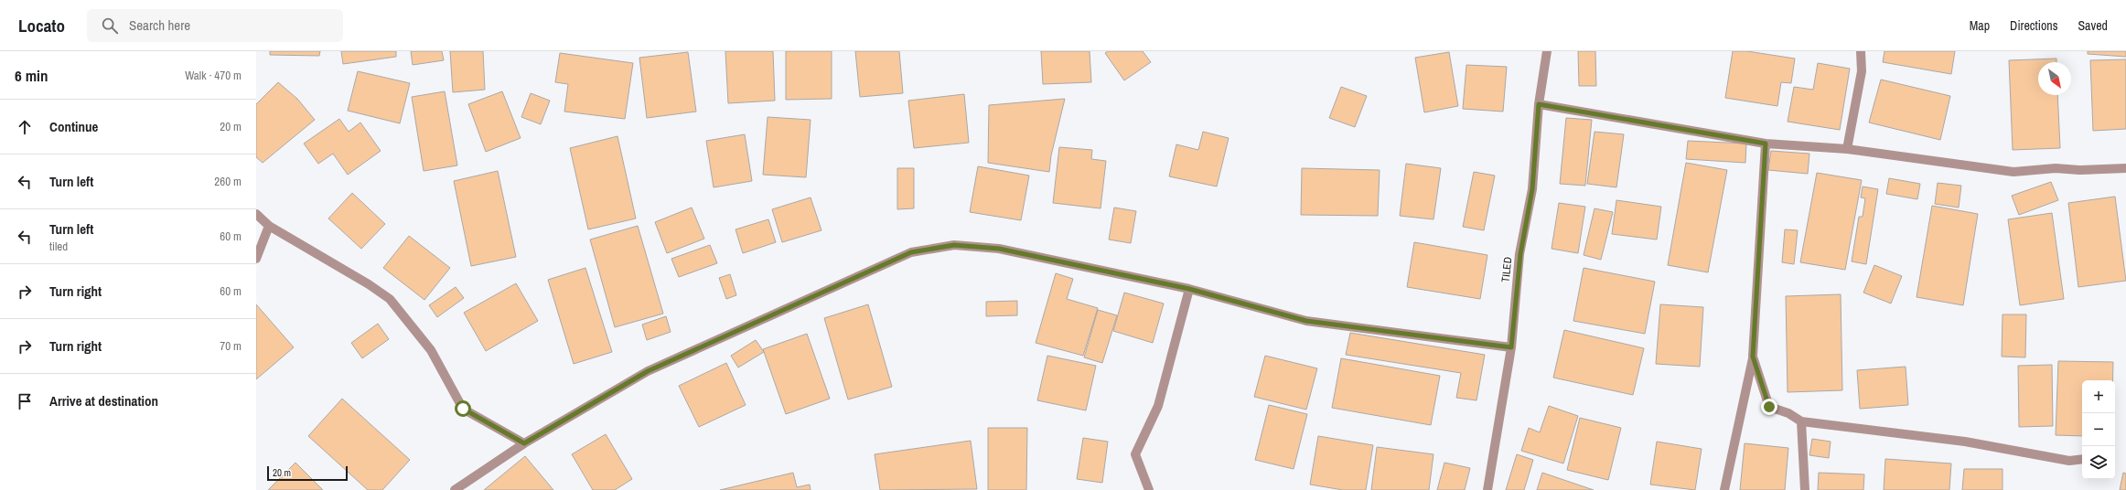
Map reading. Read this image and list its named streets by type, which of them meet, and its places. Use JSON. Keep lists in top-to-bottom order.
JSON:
{
  "streets": {
    "street": ["TILED"]
  },
  "scale_bar": "20 m",
  "north": "bottom right",
  "page": {
    "header": "Locato",
    "search": "Search here",
    "nav": ["Map", "Directions", "Saved"],
    "heading": ["6 min", "Walk · 470 m"],
    "list": [
      ["Continue", "20 m"],
      ["Turn left", "260 m"],
      ["Turn left", "tiled", "60 m"],
      ["Turn right", "60 m"],
      ["Turn right", "70 m"],
      "Arrive at destination"
    ],
    "map_buttons": ["+", "−"],
    "scale": "20 m"
  }
}
